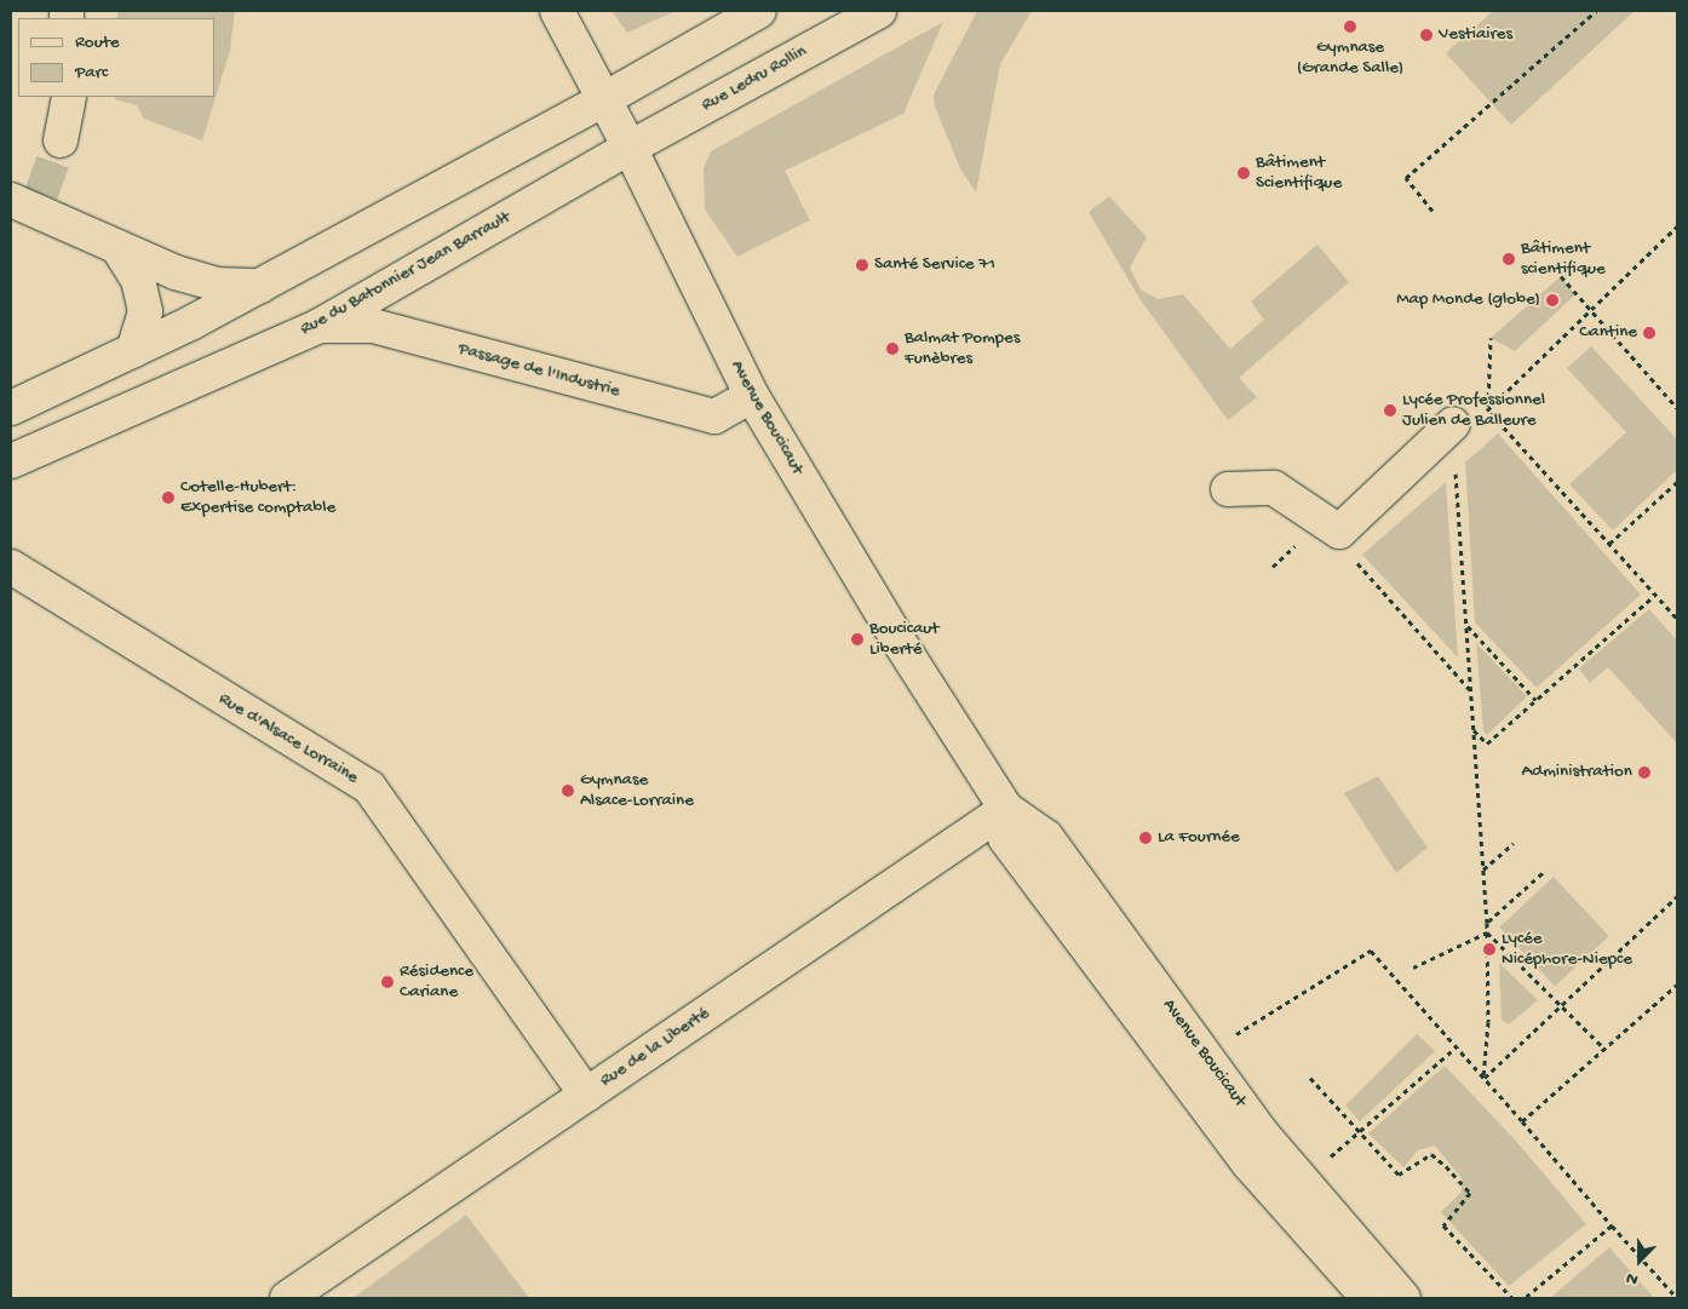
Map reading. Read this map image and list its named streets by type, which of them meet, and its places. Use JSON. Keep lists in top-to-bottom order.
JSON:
{
  "streets": {
    "main road": [
      "Rue Ledru Rollin",
      "Rue du Batonnier Jean Barrault",
      "Passage de l'Industrie",
      "Avenue Boucicaut",
      "Rue d'Alsace Lorraine",
      "Rue de la Liberté"
    ]
  },
  "crossings": [
    ["Rue Ledru Rollin", "Rue du Batonnier Jean Barrault"],
    ["Rue Ledru Rollin", "Avenue Boucicaut"],
    ["Rue du Batonnier Jean Barrault", "Passage de l'Industrie"],
    ["Rue du Batonnier Jean Barrault", "Avenue Boucicaut"],
    ["Passage de l'Industrie", "Avenue Boucicaut"],
    ["Avenue Boucicaut", "Rue de la Liberté"],
    ["Rue d'Alsace Lorraine", "Rue de la Liberté"]
  ],
  "places": [
    "Gymnase (Grande Salle)",
    "Vestiaires",
    "Bâtiment Scientifique",
    "Bâtiment scientifique",
    "Santé Service 71",
    "Map Monde (globe)",
    "Cantine",
    "Balmat Pompes Funèbres",
    "Lycée Professionnel Julien de Balleure",
    "Cotelle-Hubert: Expertise comptable",
    "Boucicaut Liberté",
    "Administration",
    "Gymnase Alsace-Lorraine",
    "La Fournée",
    "Lycée Nicéphore-Niepce",
    "Résidence Cariane"
  ],
  "legend": ["Route", "Parc"],
  "north": "bottom"
}
